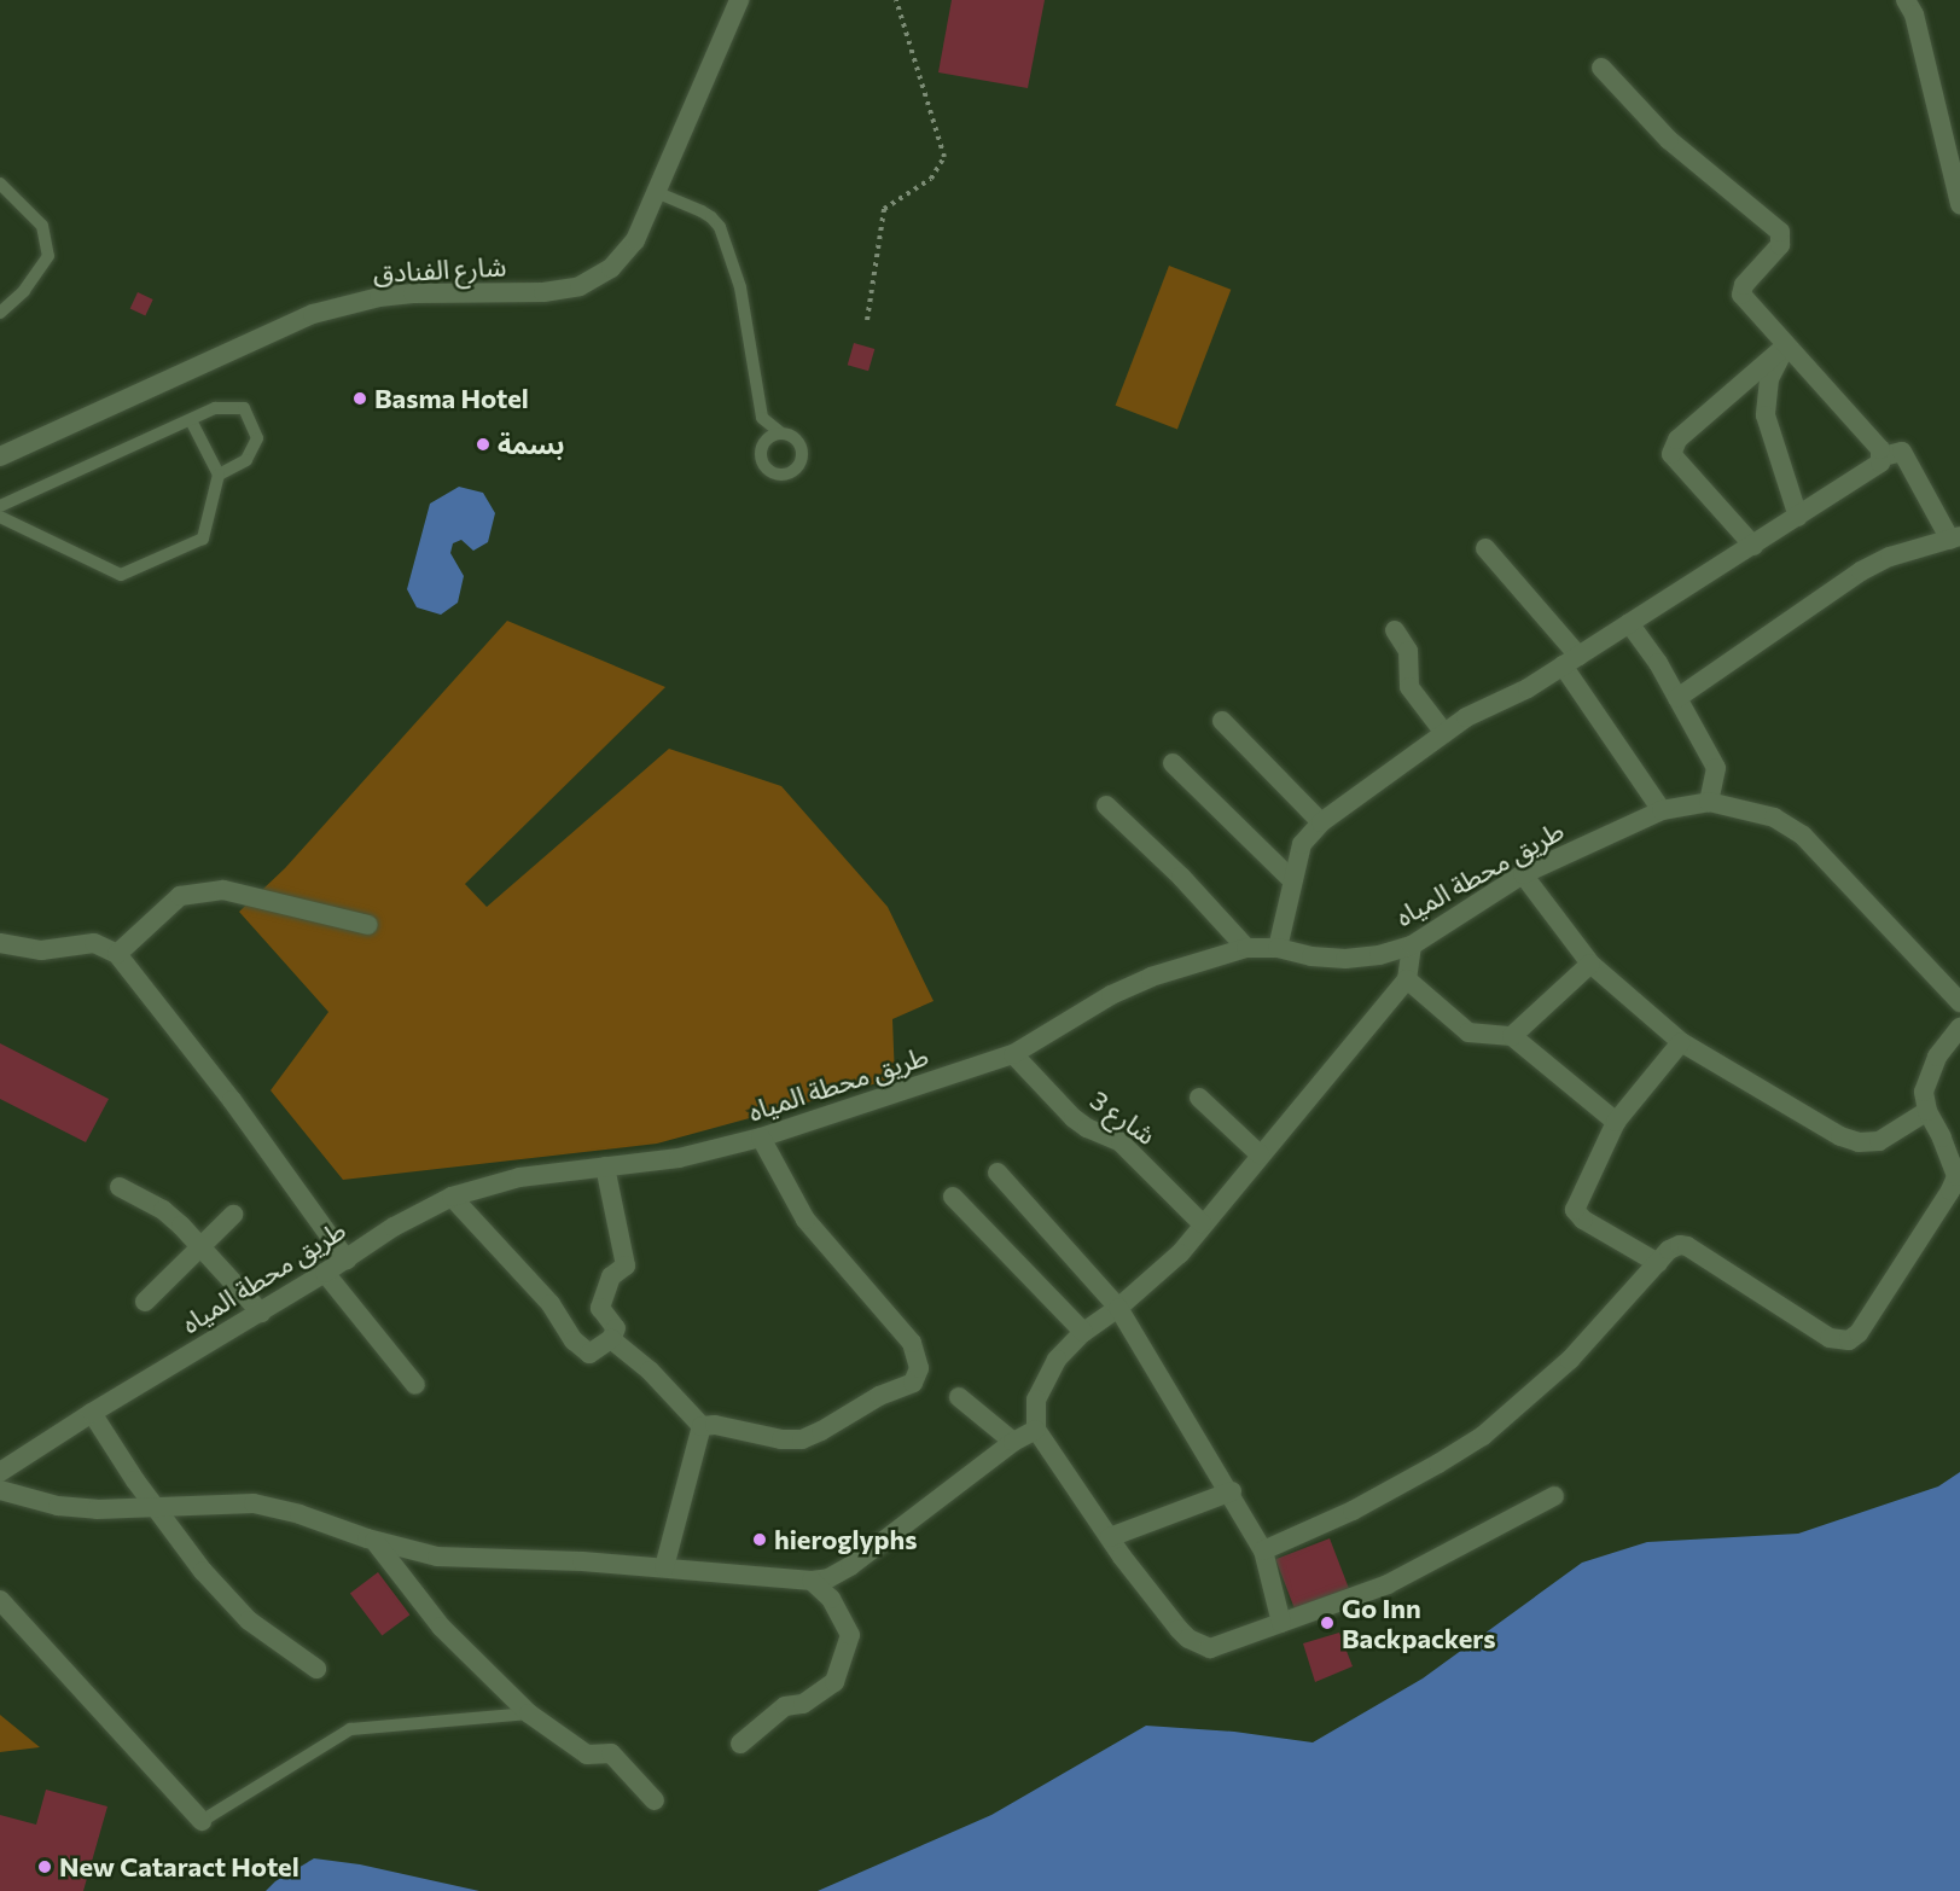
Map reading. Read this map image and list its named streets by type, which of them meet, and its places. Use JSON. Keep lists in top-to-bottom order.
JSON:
{
  "streets": {
    "street": ["شارع الفنادق", "طريق محطة المياه", "شارع 3"]
  },
  "crossings": [
    ["طريق محطة المياه", "شارع 3"]
  ],
  "places": [
    "Basma Hotel",
    "بسمة",
    "hieroglyphs",
    "Go Inn Backpackers",
    "New Cataract Hotel"
  ]
}
